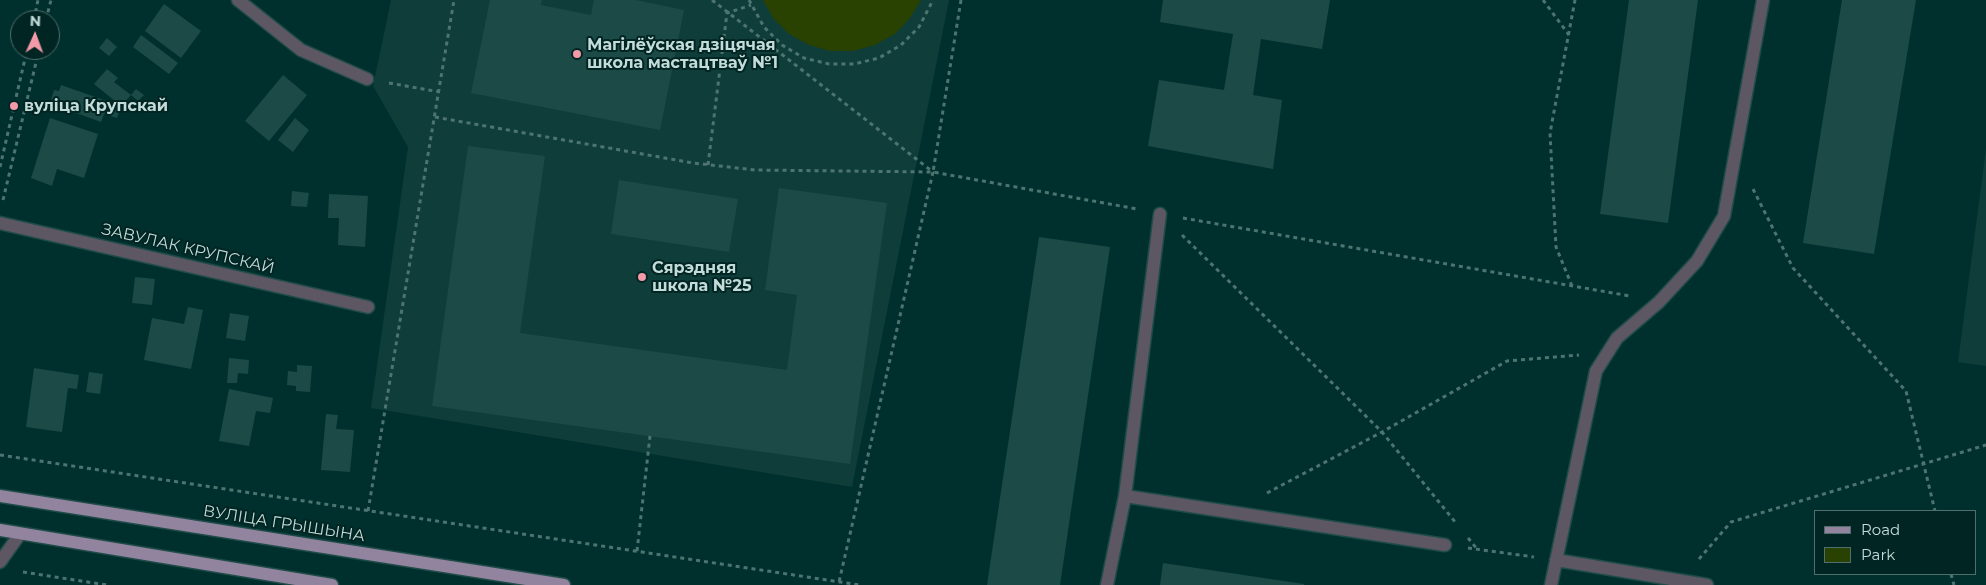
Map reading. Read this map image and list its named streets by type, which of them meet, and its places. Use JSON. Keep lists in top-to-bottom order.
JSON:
{
  "streets": {
    "main road": ["ВУЛІЦА ГРЫШЫНА"],
    "street": ["ЗАВУЛАК КРУПСКАЙ"]
  },
  "places": ["Магілёўская дзіцячая школа мастацтваў №1", "вуліца Крупскай", "Сярэдняя школа №25"],
  "legend": ["Road", "Park"],
  "north": "top"
}
